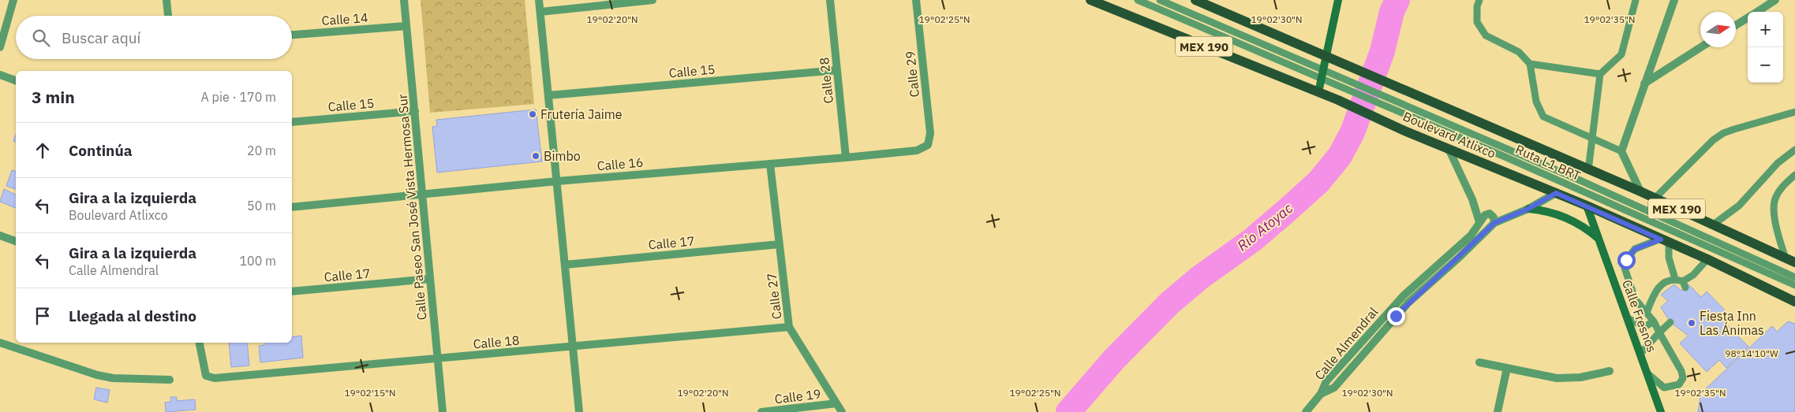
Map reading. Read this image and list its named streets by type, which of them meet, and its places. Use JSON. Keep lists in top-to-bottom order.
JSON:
{
  "streets": {
    "main road": ["MEX 190", "Boulevard Atlixco", "Calle Fresnos"],
    "street": [
      "Calle 14",
      "Calle 15",
      "Calle 29",
      "Calle 28",
      "Calle 16",
      "Calle Paseo San José Vista Hermosa Sur",
      "Calle 17",
      "Calle 27",
      "Calle 18",
      "Calle Almendral",
      "Calle 19"
    ],
    "lane": ["Ruta L1 BRT"]
  },
  "crossings": [
    ["Calle 14", "Calle Paseo San José Vista Hermosa Sur"],
    ["Calle 15", "Calle 28"],
    ["Calle 15", "Calle Paseo San José Vista Hermosa Sur"],
    ["Calle 29", "Calle 16"],
    ["Calle 28", "Calle 16"],
    ["Boulevard Atlixco", "Calle Fresnos"],
    ["Boulevard Atlixco", "Calle Almendral"],
    ["Calle 16", "Calle Paseo San José Vista Hermosa Sur"],
    ["Calle 16", "Calle 27"],
    ["Calle Paseo San José Vista Hermosa Sur", "Calle 17"],
    ["Calle Paseo San José Vista Hermosa Sur", "Calle 18"],
    ["Calle 17", "Calle 27"],
    ["Calle 27", "Calle 18"],
    ["Calle 27", "Calle 19"]
  ],
  "water": ["Río Atoyac"],
  "places": ["Frutería Jaime", "Bimbo", "Fiesta Inn Las Ánimas"],
  "north": "right",
  "page": {
    "map_buttons": ["+", "−"],
    "search": "Buscar aquí",
    "heading": ["3 min", "A pie · 170 m"],
    "list": [
      ["Continúa", "20 m"],
      ["Gira a la izquierda", "Boulevard Atlixco", "50 m"],
      ["Gira a la izquierda", "Calle Almendral", "100 m"],
      "Llegada al destino"
    ]
  },
  "coordinates": [
    "19°02'20\"N",
    "19°02'25\"N",
    "19°02'30\"N",
    "19°02'35\"N",
    "98°14'10\"W",
    "19°02'15\"N"
  ]
}
